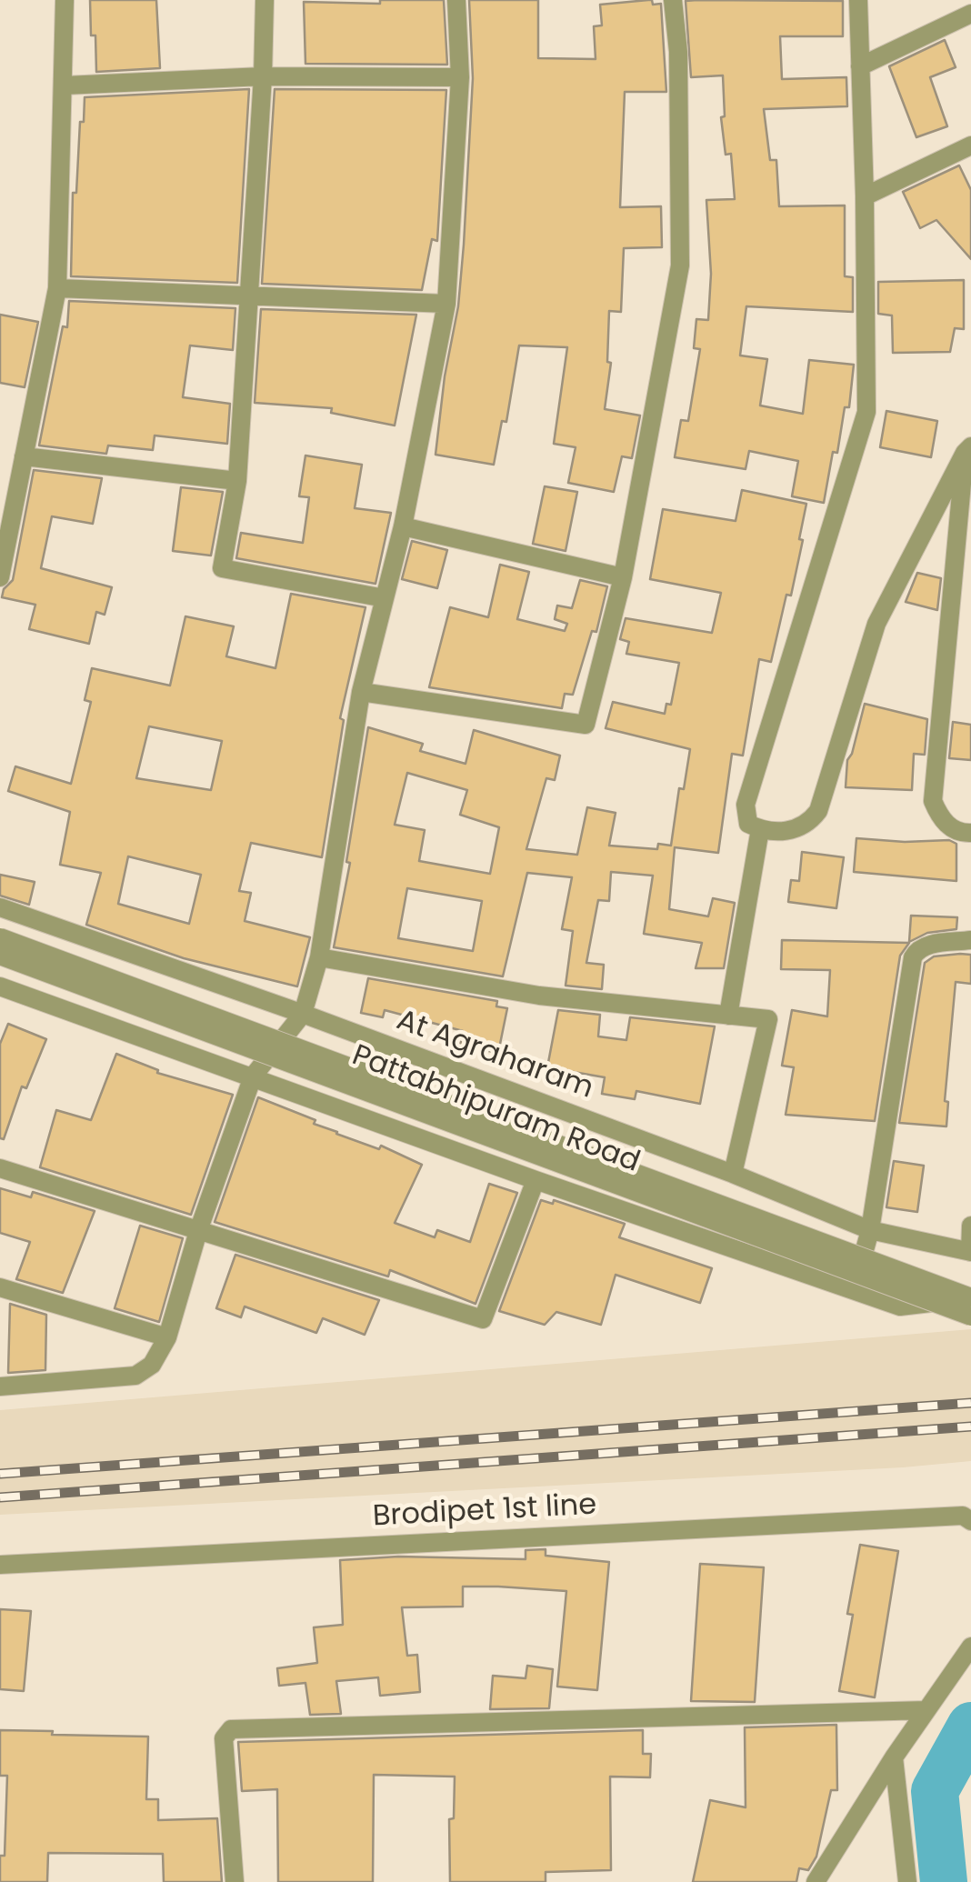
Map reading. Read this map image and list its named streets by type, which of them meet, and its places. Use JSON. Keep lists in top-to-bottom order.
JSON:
{
  "streets": {
    "street": ["At Agraharam", "Pattabhipuram Road", "Brodipet 1st line"]
  }
}
